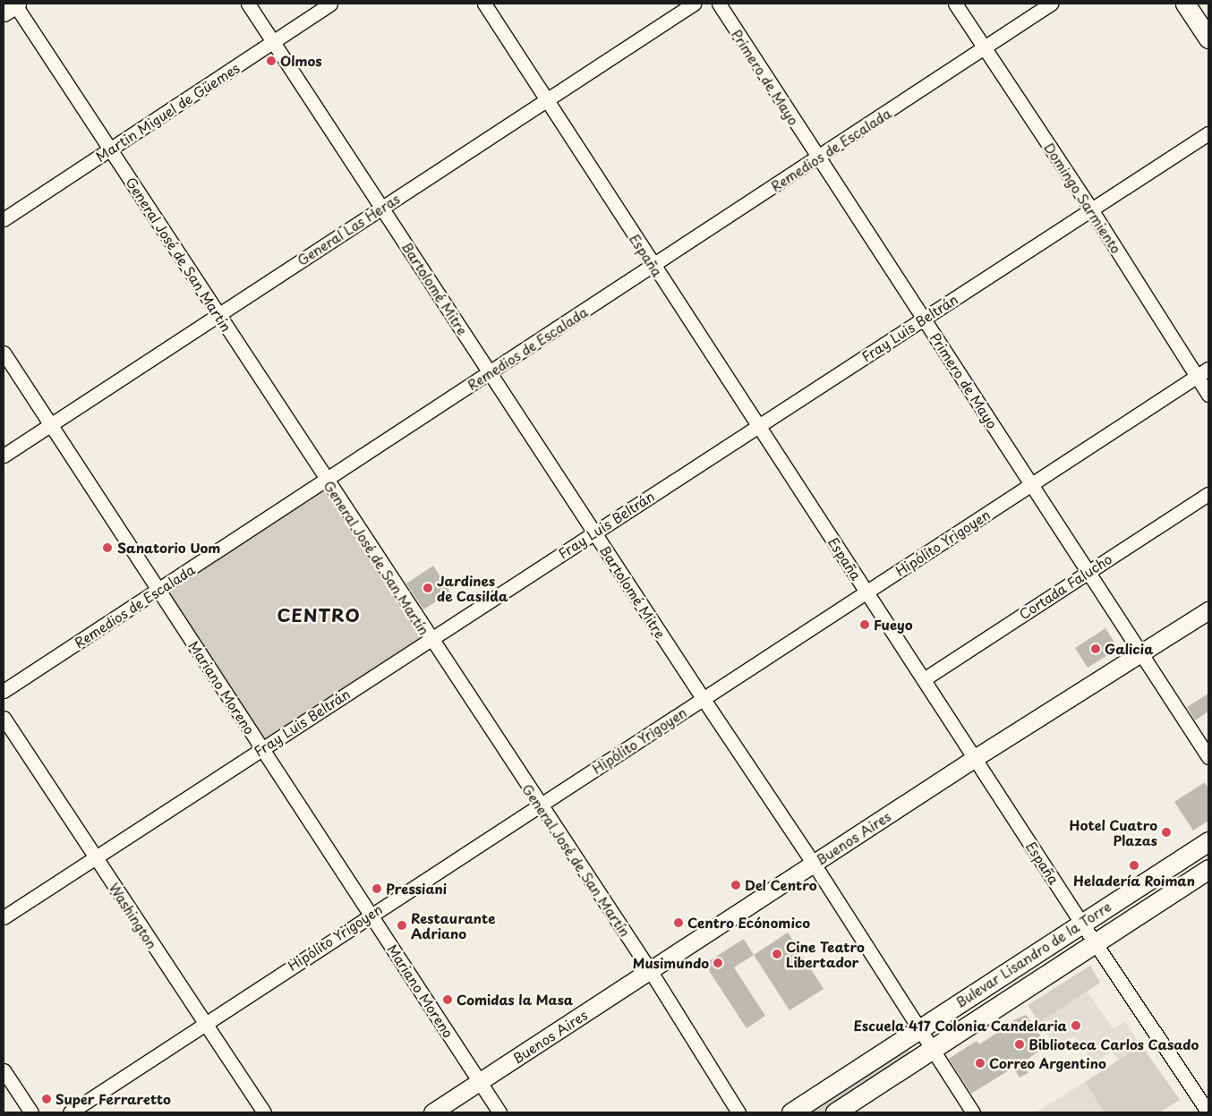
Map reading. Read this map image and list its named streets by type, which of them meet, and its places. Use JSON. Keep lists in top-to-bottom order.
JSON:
{
  "streets": {
    "main road": ["Bulevar Lisandro de la Torre"],
    "street": [
      "Primero de Mayo",
      "Martin Miguel de Güemes",
      "Remedios de Escalada",
      "Domingo Sarmiento",
      "General Las Heras",
      "General José de San Martín",
      "España",
      "Bartolomé Mitre",
      "Fray Luis Beltrán",
      "Hipólito Yrigoyen",
      "Cortada Falucho",
      "Mariano Moreno",
      "Buenos Aires",
      "Washington"
    ]
  },
  "crossings": [
    ["Primero de Mayo", "Remedios de Escalada"],
    ["Primero de Mayo", "Fray Luis Beltrán"],
    ["Primero de Mayo", "Hipólito Yrigoyen"],
    ["Primero de Mayo", "Cortada Falucho"],
    ["Primero de Mayo", "Buenos Aires"],
    ["Martin Miguel de Güemes", "General José de San Martín"],
    ["Martin Miguel de Güemes", "Bartolomé Mitre"],
    ["Remedios de Escalada", "Domingo Sarmiento"],
    ["Remedios de Escalada", "General José de San Martín"],
    ["Remedios de Escalada", "España"],
    ["Remedios de Escalada", "Bartolomé Mitre"],
    ["Remedios de Escalada", "Mariano Moreno"],
    ["Domingo Sarmiento", "Fray Luis Beltrán"],
    ["Domingo Sarmiento", "Hipólito Yrigoyen"],
    ["General Las Heras", "General José de San Martín"],
    ["General Las Heras", "España"],
    ["General Las Heras", "Bartolomé Mitre"],
    ["General Las Heras", "Mariano Moreno"],
    ["General José de San Martín", "Fray Luis Beltrán"],
    ["General José de San Martín", "Hipólito Yrigoyen"],
    ["General José de San Martín", "Buenos Aires"],
    ["España", "Fray Luis Beltrán"],
    ["España", "Hipólito Yrigoyen"],
    ["España", "Cortada Falucho"],
    ["España", "Buenos Aires"],
    ["España", "Bulevar Lisandro de la Torre"],
    ["Bartolomé Mitre", "Fray Luis Beltrán"],
    ["Bartolomé Mitre", "Hipólito Yrigoyen"],
    ["Bartolomé Mitre", "Buenos Aires"],
    ["Bartolomé Mitre", "Bulevar Lisandro de la Torre"],
    ["Fray Luis Beltrán", "Mariano Moreno"],
    ["Fray Luis Beltrán", "Washington"],
    ["Hipólito Yrigoyen", "Mariano Moreno"],
    ["Hipólito Yrigoyen", "Washington"],
    ["Mariano Moreno", "Buenos Aires"]
  ],
  "districts": ["CENTRO"],
  "places": [
    "Olmos",
    "Sanatorio Uom",
    "Jardines de Casilda",
    "Fueyo",
    "Galicia",
    "Hotel Cuatro Plazas",
    "Heladería Roiman",
    "Del Centro",
    "Pressiani",
    "Centro Ecónomico",
    "Restaurante Adriano",
    "Cine Teatro Libertador",
    "Musimundo",
    "Comidas la Masa",
    "Escuela 417 Colonia Candelaria",
    "Biblioteca Carlos Casado",
    "Correo Argentino",
    "Super Ferraretto"
  ]
}
